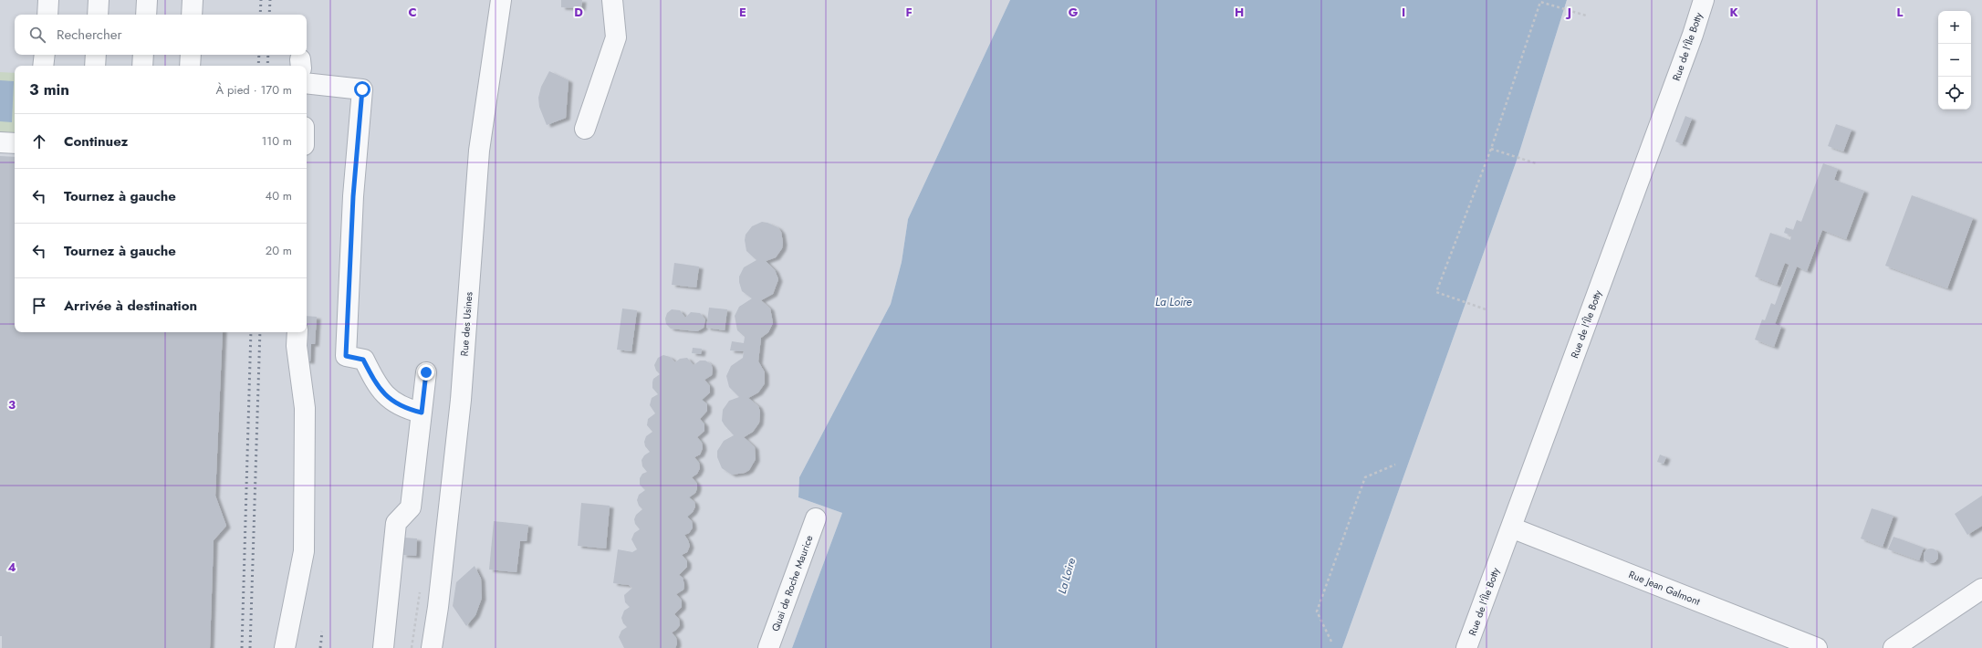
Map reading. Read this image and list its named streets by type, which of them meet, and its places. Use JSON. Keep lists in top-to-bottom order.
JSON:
{
  "streets": {
    "street": [
      "Rue de l'Île Botty",
      "Rue des Usines",
      "Quai de Roche Maurice",
      "Rue Jean Galmont"
    ]
  },
  "crossings": [
    ["Rue de l'Île Botty", "Rue Jean Galmont"]
  ],
  "water": ["La Loire"],
  "page": {
    "map_buttons": ["+", "−"],
    "search": "Rechercher",
    "heading": ["3 min", "À pied · 170 m"],
    "list": [
      ["Continuez", "110 m"],
      ["Tournez à gauche", "40 m"],
      ["Tournez à gauche", "20 m"],
      "Arrivée à destination"
    ]
  },
  "grid": {
    "columns": [
      "C",
      "D",
      "E",
      "F",
      "G",
      "H",
      "I",
      "J",
      "K",
      "L"
    ],
    "rows": ["3", "4"]
  }
}
